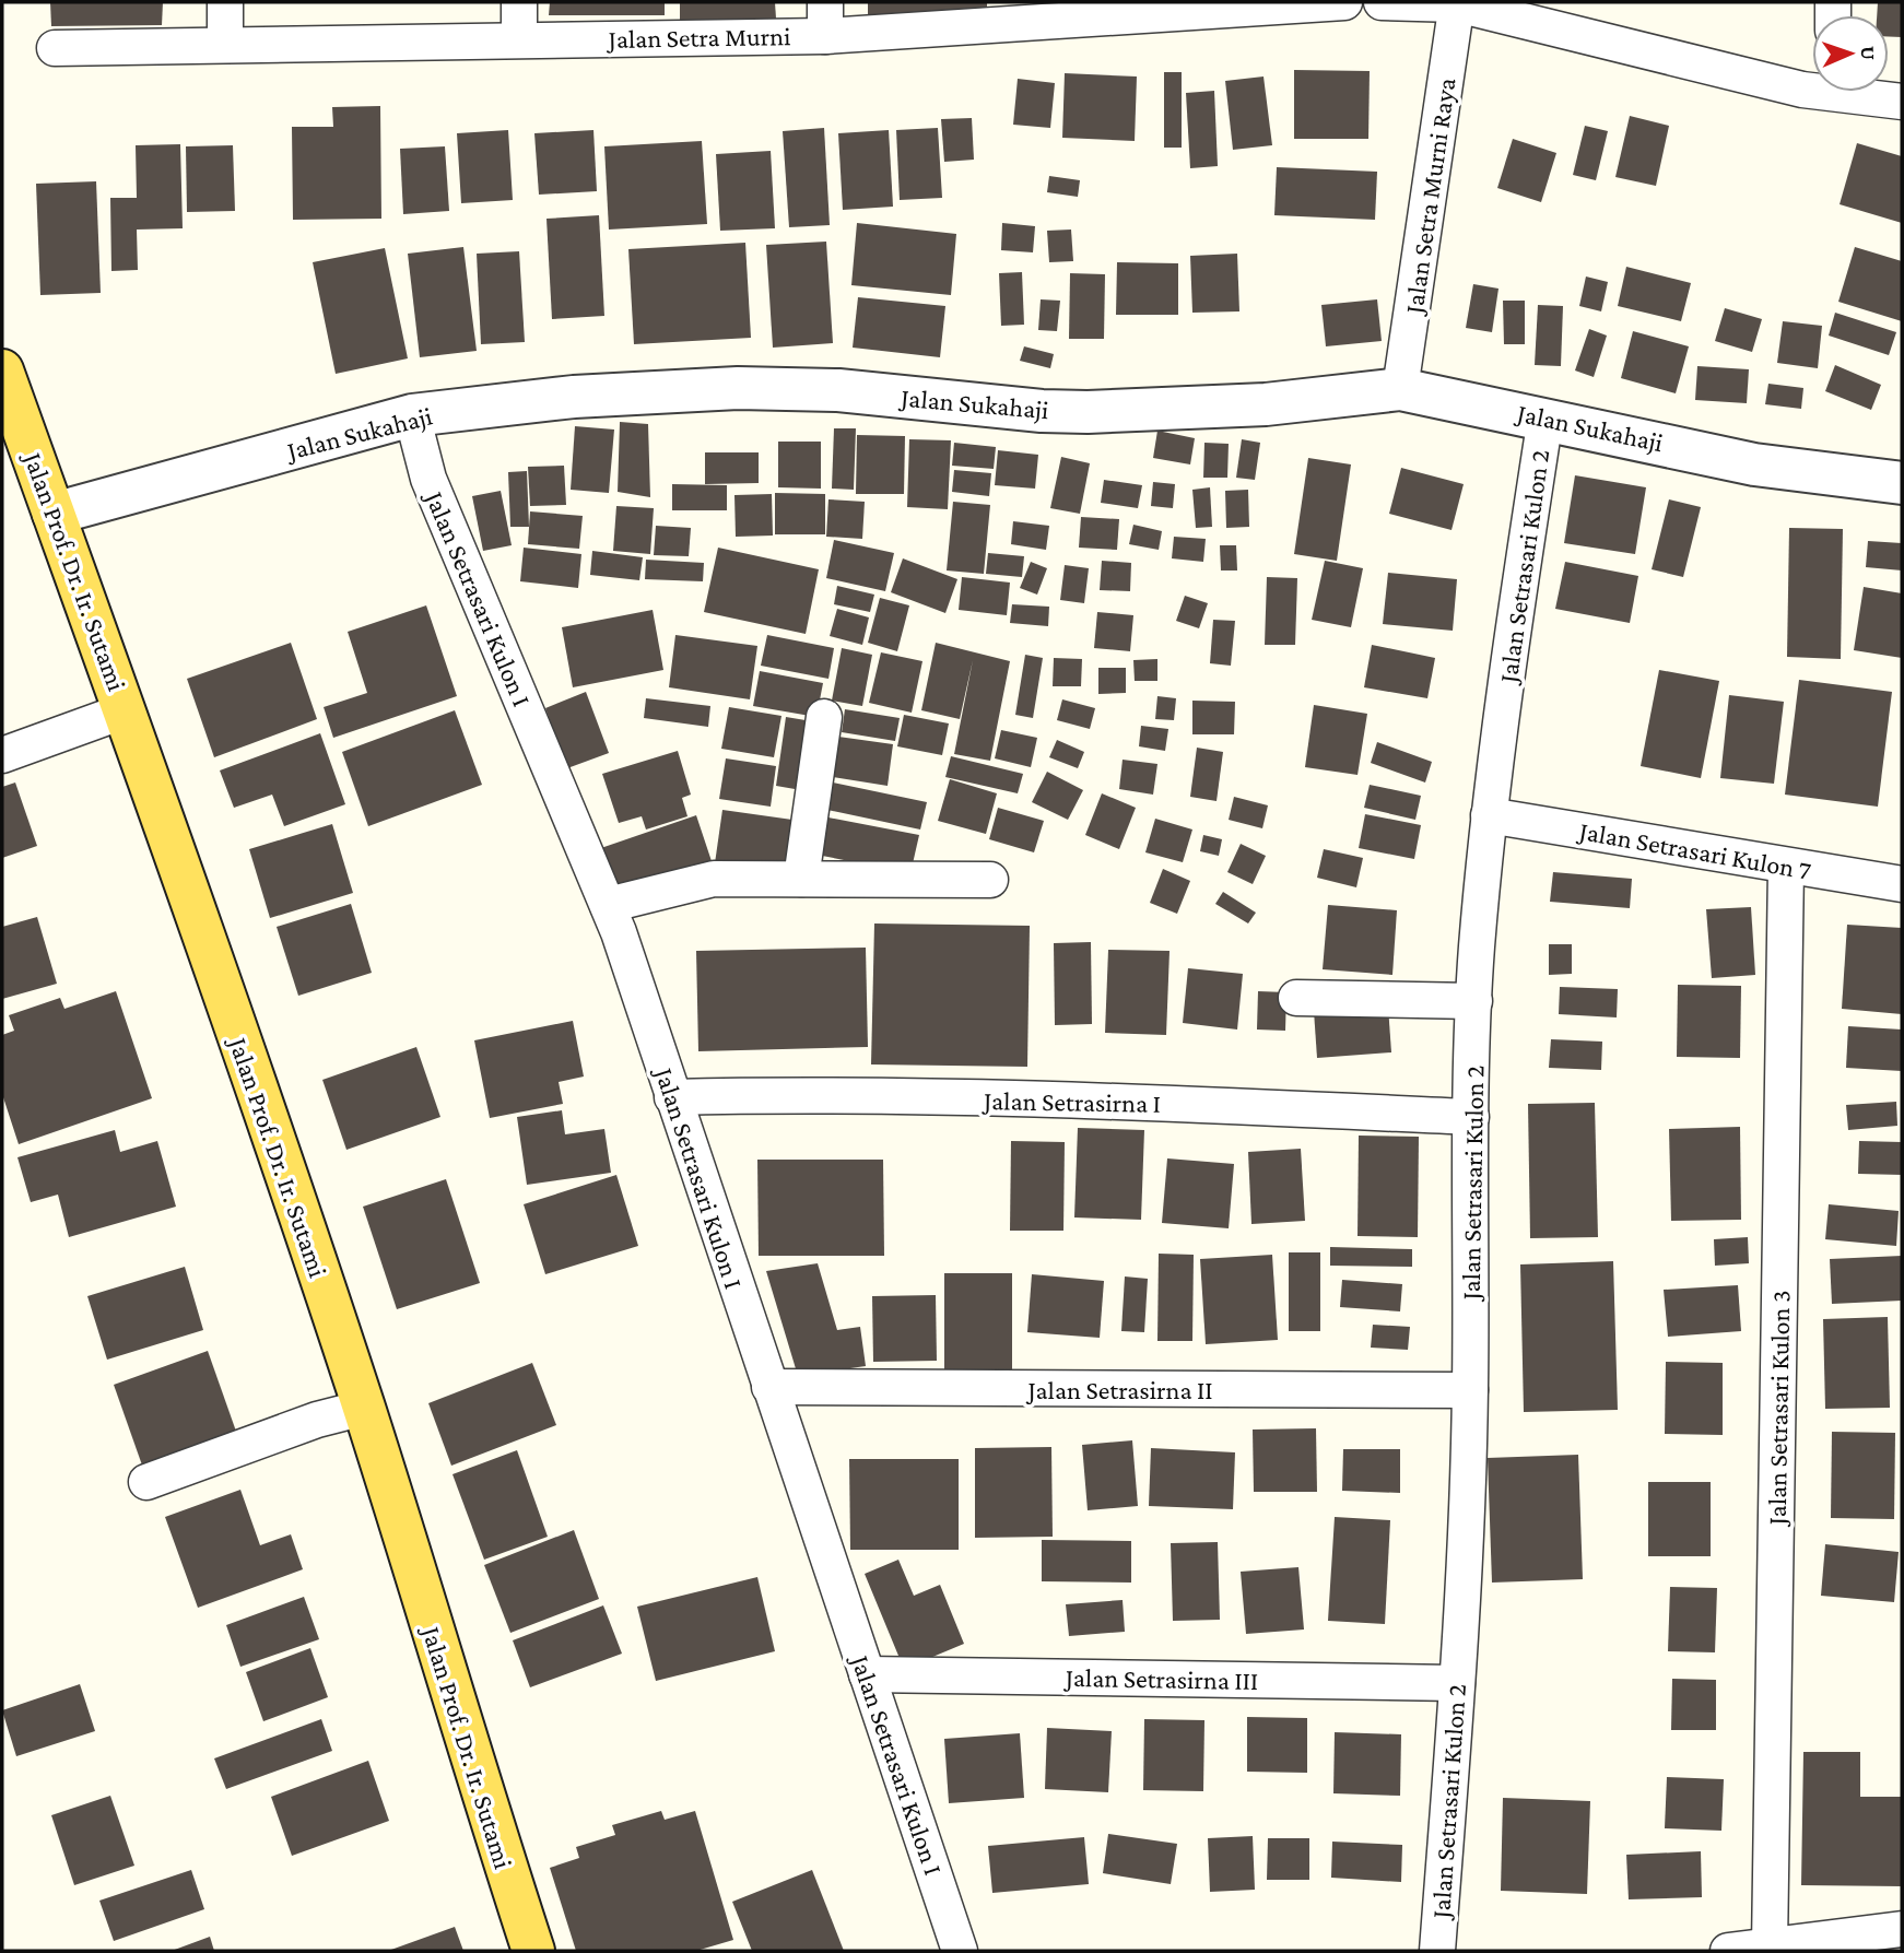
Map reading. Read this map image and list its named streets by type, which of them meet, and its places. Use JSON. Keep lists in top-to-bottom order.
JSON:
{
  "streets": {
    "main road": ["Jalan Prof. Dr. Ir. Sutami"],
    "street": [
      "Jalan Setra Murni",
      "Jalan Setra Murni Raya",
      "Jalan Sukahaji",
      "Jalan Setrasari Kulon 2",
      "Jalan Setrasari Kulon I",
      "Jalan Setrasari Kulon 7",
      "Jalan Setrasirna I",
      "Jalan Setrasirna II",
      "Jalan Setrasari Kulon 3",
      "Jalan Setrasirna III"
    ]
  },
  "crossings": [
    ["Jalan Setra Murni Raya", "Jalan Sukahaji"],
    ["Jalan Sukahaji", "Jalan Setrasari Kulon 2"],
    ["Jalan Sukahaji", "Jalan Prof. Dr. Ir. Sutami"],
    ["Jalan Sukahaji", "Jalan Setrasari Kulon I"],
    ["Jalan Setrasari Kulon 2", "Jalan Setrasari Kulon 7"],
    ["Jalan Setrasari Kulon 2", "Jalan Setrasirna I"],
    ["Jalan Setrasari Kulon 2", "Jalan Setrasirna II"],
    ["Jalan Setrasari Kulon 2", "Jalan Setrasirna III"],
    ["Jalan Setrasari Kulon I", "Jalan Setrasirna I"],
    ["Jalan Setrasari Kulon I", "Jalan Setrasirna II"],
    ["Jalan Setrasari Kulon I", "Jalan Setrasirna III"],
    ["Jalan Setrasari Kulon 7", "Jalan Setrasari Kulon 3"]
  ],
  "north": "right"
}
